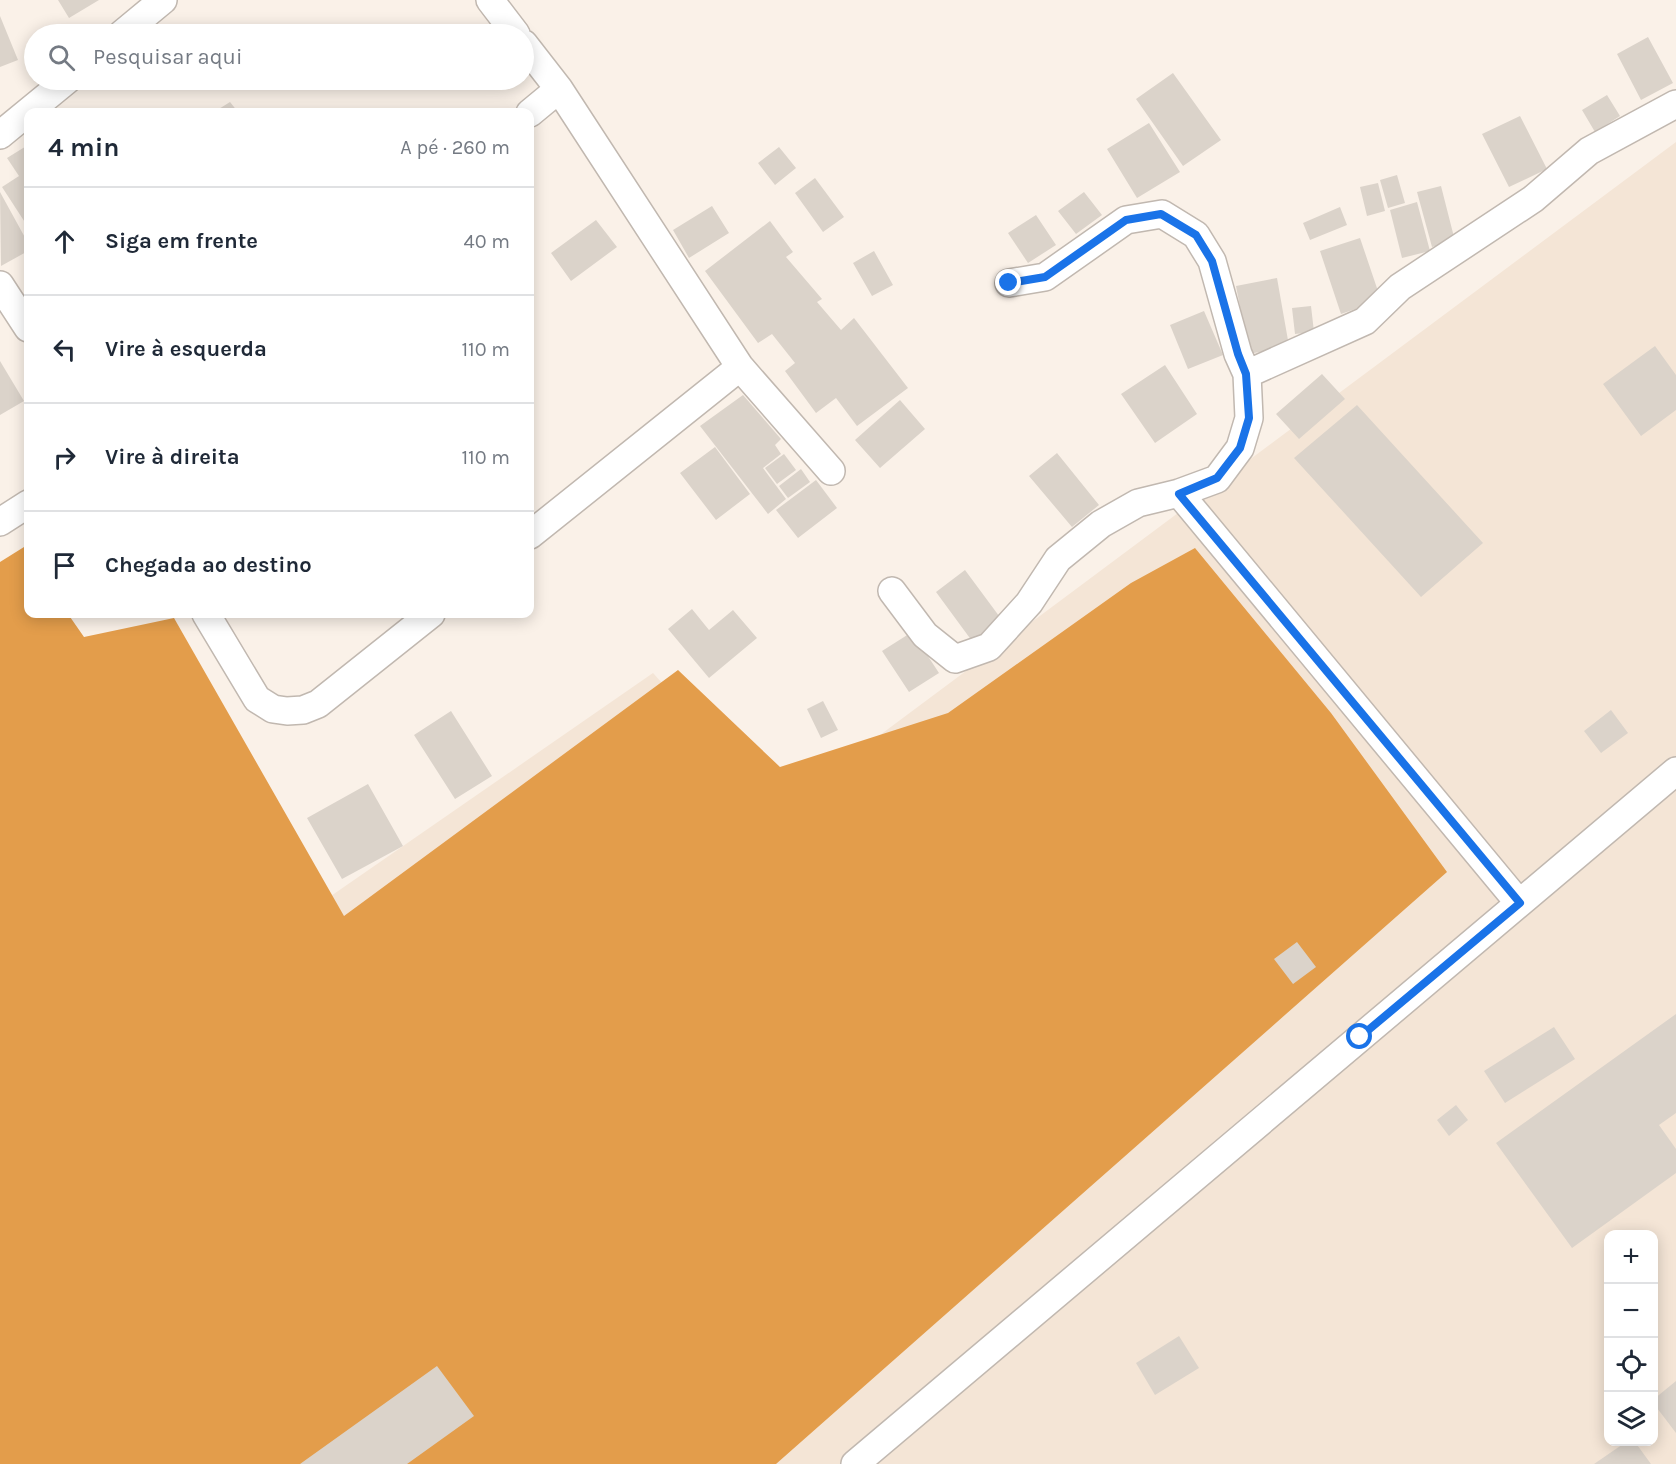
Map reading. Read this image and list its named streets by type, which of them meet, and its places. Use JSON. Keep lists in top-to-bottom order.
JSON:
{
  "page": {
    "search": "Pesquisar aqui",
    "heading": ["4 min", "A pé · 260 m"],
    "list": [
      ["Siga em frente", "40 m"],
      ["Vire à esquerda", "110 m"],
      ["Vire à direita", "110 m"],
      "Chegada ao destino"
    ],
    "map_buttons": ["+", "−"]
  }
}
